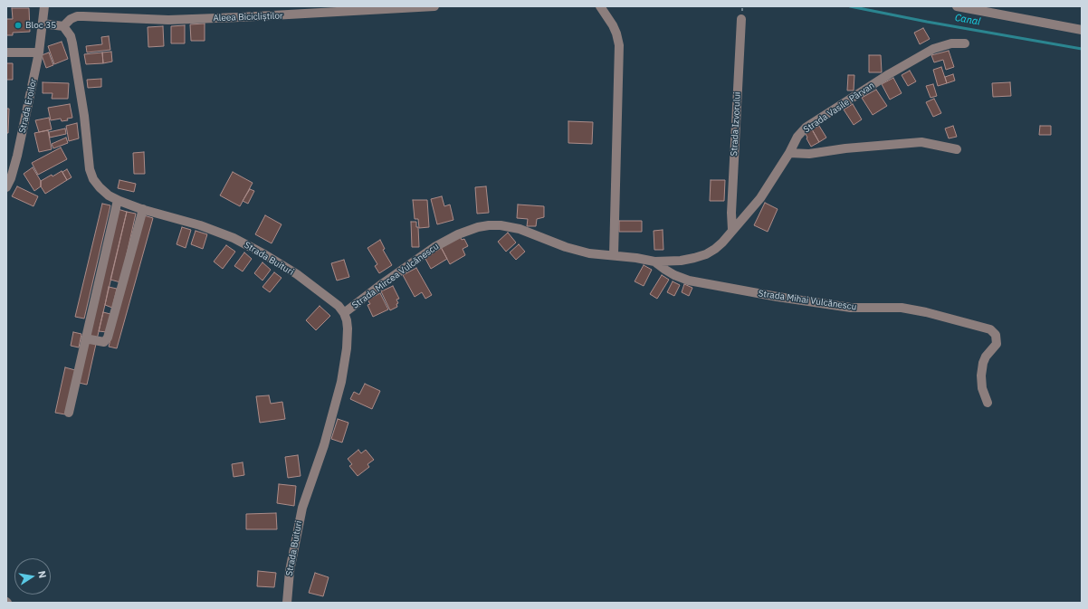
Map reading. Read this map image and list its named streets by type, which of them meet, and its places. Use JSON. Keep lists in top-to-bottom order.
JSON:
{
  "streets": {
    "street": [
      "Aleea Bicicliștilor",
      "Strada Eroilor",
      "Strada Vasile Pârvan",
      "Strada Izvorului",
      "Strada Buituri",
      "Strada Mircea Vulcănescu",
      "Strada Mihai Vulcănescu"
    ]
  },
  "crossings": [
    ["Aleea Bicicliștilor", "Strada Buituri"],
    ["Strada Vasile Pârvan", "Strada Izvorului"],
    ["Strada Vasile Pârvan", "Strada Mircea Vulcănescu"],
    ["Strada Izvorului", "Strada Mircea Vulcănescu"],
    ["Strada Buituri", "Strada Mircea Vulcănescu"],
    ["Strada Mircea Vulcănescu", "Strada Mihai Vulcănescu"]
  ],
  "water": ["Canal"],
  "places": ["Bloc 35"],
  "north": "right"
}
